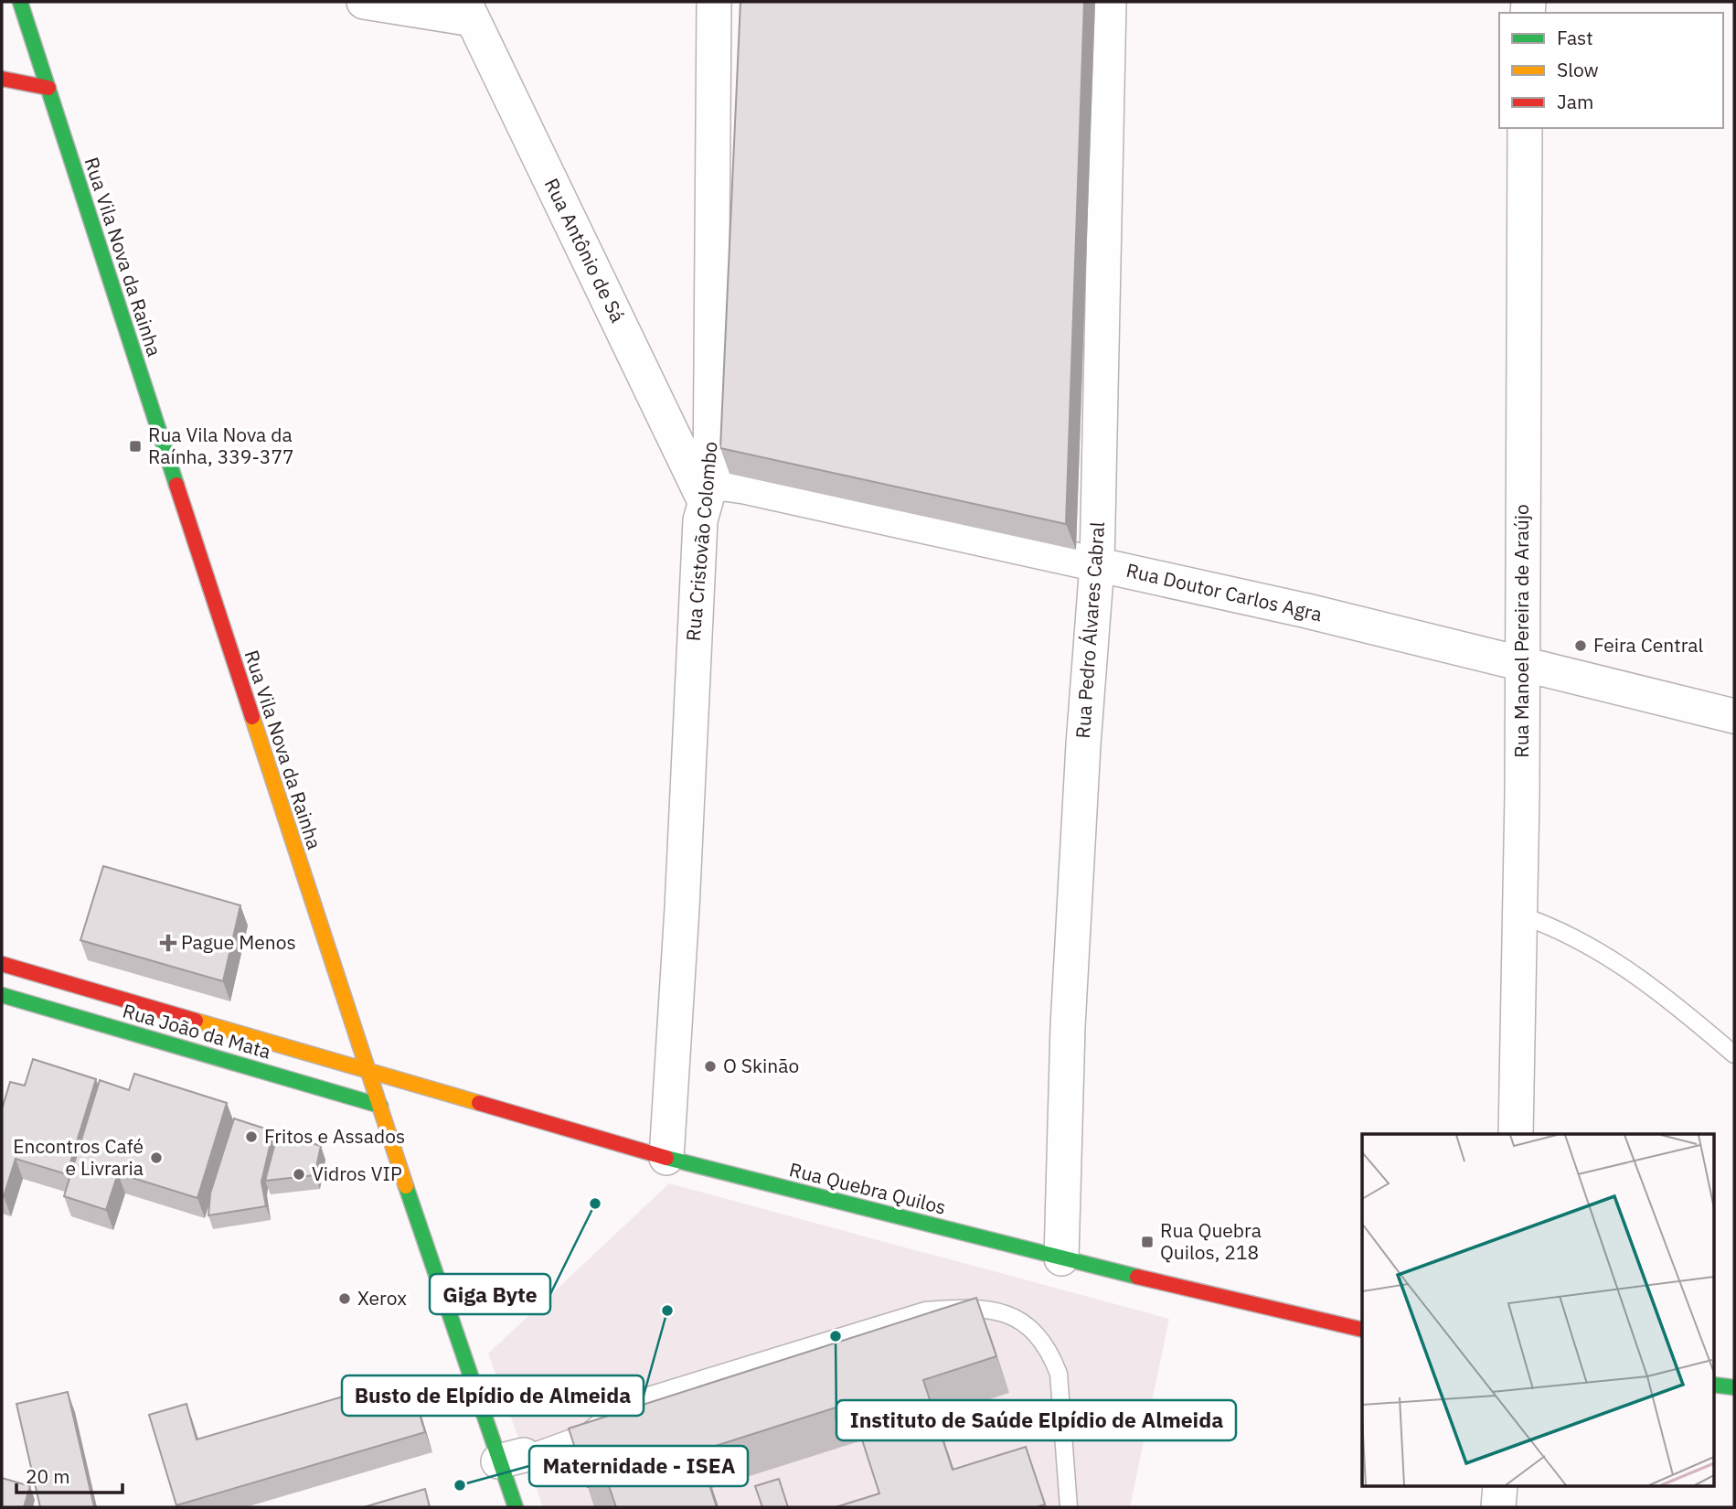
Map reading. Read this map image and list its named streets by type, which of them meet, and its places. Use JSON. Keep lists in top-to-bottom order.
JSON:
{
  "streets": {
    "main road": ["Rua Vila Nova da Rainha", "Rua João da Mata", "Rua Quebra Quilos"],
    "street": [
      "Rua Antônio de Sá",
      "Rua Cristovão Colombo",
      "Rua Doutor Carlos Agra",
      "Rua Pedro Álvares Cabral",
      "Rua Manoel Pereira de Araújo"
    ]
  },
  "crossings": [
    ["Rua Antônio de Sá", "Rua Cristovão Colombo"],
    ["Rua Antônio de Sá", "Rua Doutor Carlos Agra"],
    ["Rua Vila Nova da Rainha", "Rua João da Mata"],
    ["Rua Vila Nova da Rainha", "Rua Quebra Quilos"],
    ["Rua Cristovão Colombo", "Rua Doutor Carlos Agra"],
    ["Rua Cristovão Colombo", "Rua Quebra Quilos"],
    ["Rua Doutor Carlos Agra", "Rua Pedro Álvares Cabral"],
    ["Rua Doutor Carlos Agra", "Rua Manoel Pereira de Araújo"],
    ["Rua Pedro Álvares Cabral", "Rua Quebra Quilos"],
    ["Rua João da Mata", "Rua Quebra Quilos"]
  ],
  "places": {
    "transit": ["Rua Vila Nova da Raínha, 339-377", "Rua Quebra Quilos, 218"],
    "other": [
      "Feira Central",
      "O Skinão",
      "Fritos e Assados",
      "Encontros Café e Livraria",
      "Vidros VIP",
      "Giga Byte",
      "Xerox",
      "Busto de Elpídio de Almeida",
      "Instituto de Saúde Elpídio de Almeida",
      "Maternidade - ISEA"
    ],
    "health": ["Pague Menos"]
  },
  "legend": ["Fast", "Slow", "Jam"],
  "scale_bar": "20 m"
}
